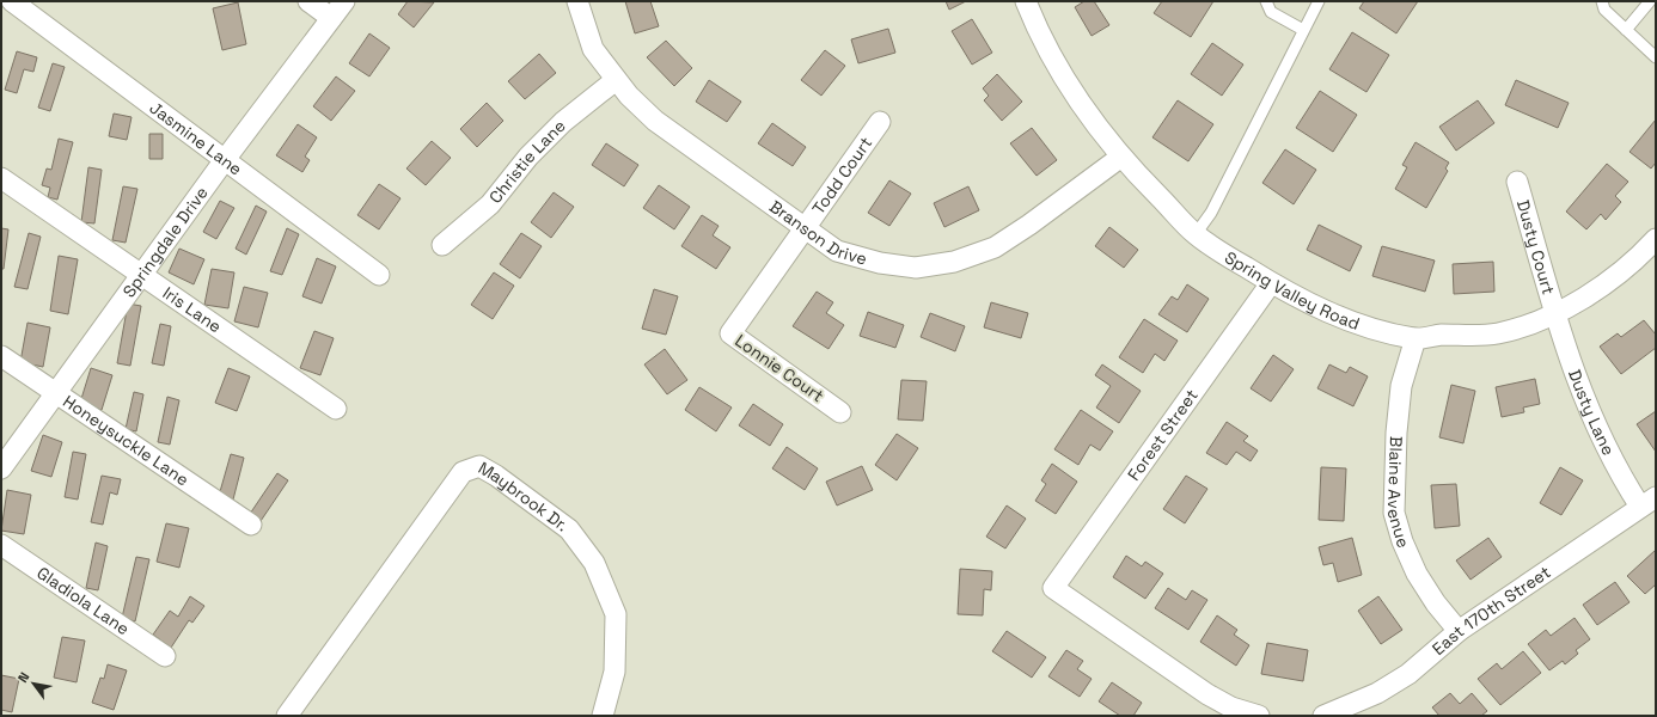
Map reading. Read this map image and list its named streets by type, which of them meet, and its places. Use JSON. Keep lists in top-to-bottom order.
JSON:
{
  "streets": {
    "street": [
      "Jasmine Lane",
      "Christie Lane",
      "Todd Court",
      "Branson Drive",
      "Springdale Drive",
      "Dusty Court",
      "Spring Valley Road",
      "Iris Lane",
      "Lonnie Court",
      "Dusty Lane",
      "Forest Street",
      "Honeysuckle Lane",
      "Blaine Avenue",
      "Maybrook Dr.",
      "Gladiola Lane",
      "East 170th Street"
    ]
  },
  "crossings": [
    ["Jasmine Lane", "Springdale Drive"],
    ["Christie Lane", "Branson Drive"],
    ["Todd Court", "Branson Drive"],
    ["Todd Court", "Lonnie Court"],
    ["Branson Drive", "Spring Valley Road"],
    ["Branson Drive", "Lonnie Court"],
    ["Springdale Drive", "Iris Lane"],
    ["Springdale Drive", "Honeysuckle Lane"],
    ["Dusty Court", "Spring Valley Road"],
    ["Dusty Court", "Dusty Lane"],
    ["Spring Valley Road", "Dusty Lane"],
    ["Spring Valley Road", "Forest Street"],
    ["Spring Valley Road", "Blaine Avenue"],
    ["Dusty Lane", "East 170th Street"],
    ["Blaine Avenue", "East 170th Street"]
  ],
  "north": "top left"
}
